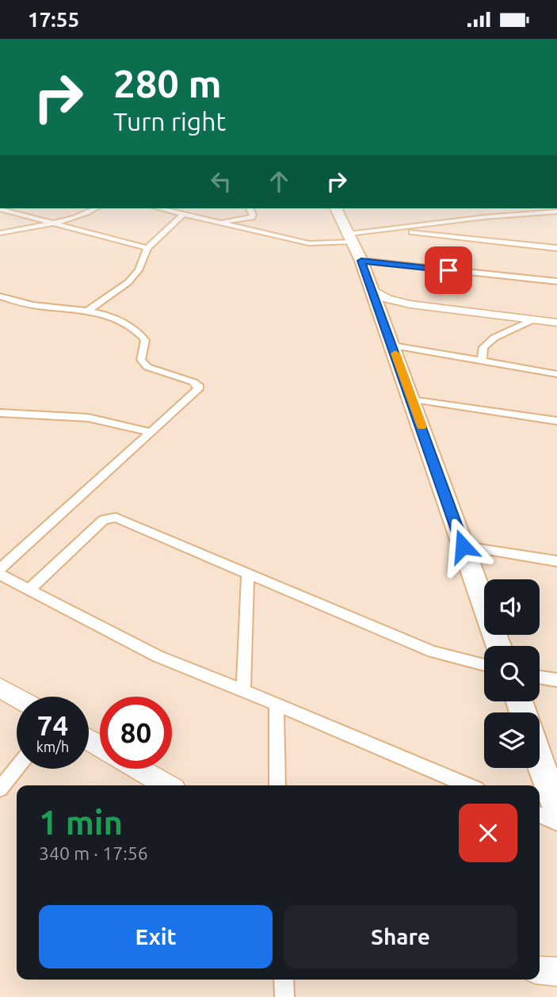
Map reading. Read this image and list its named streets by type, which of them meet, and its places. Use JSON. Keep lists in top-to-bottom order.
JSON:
{
  "page": {
    "status": "17:55",
    "turn": ["280 m", "Turn right"],
    "speed": "74 km/h",
    "limit": "80",
    "heading": ["1 min", "340 m · 17:56"],
    "buttons": ["Exit", "Share"]
  }
}
